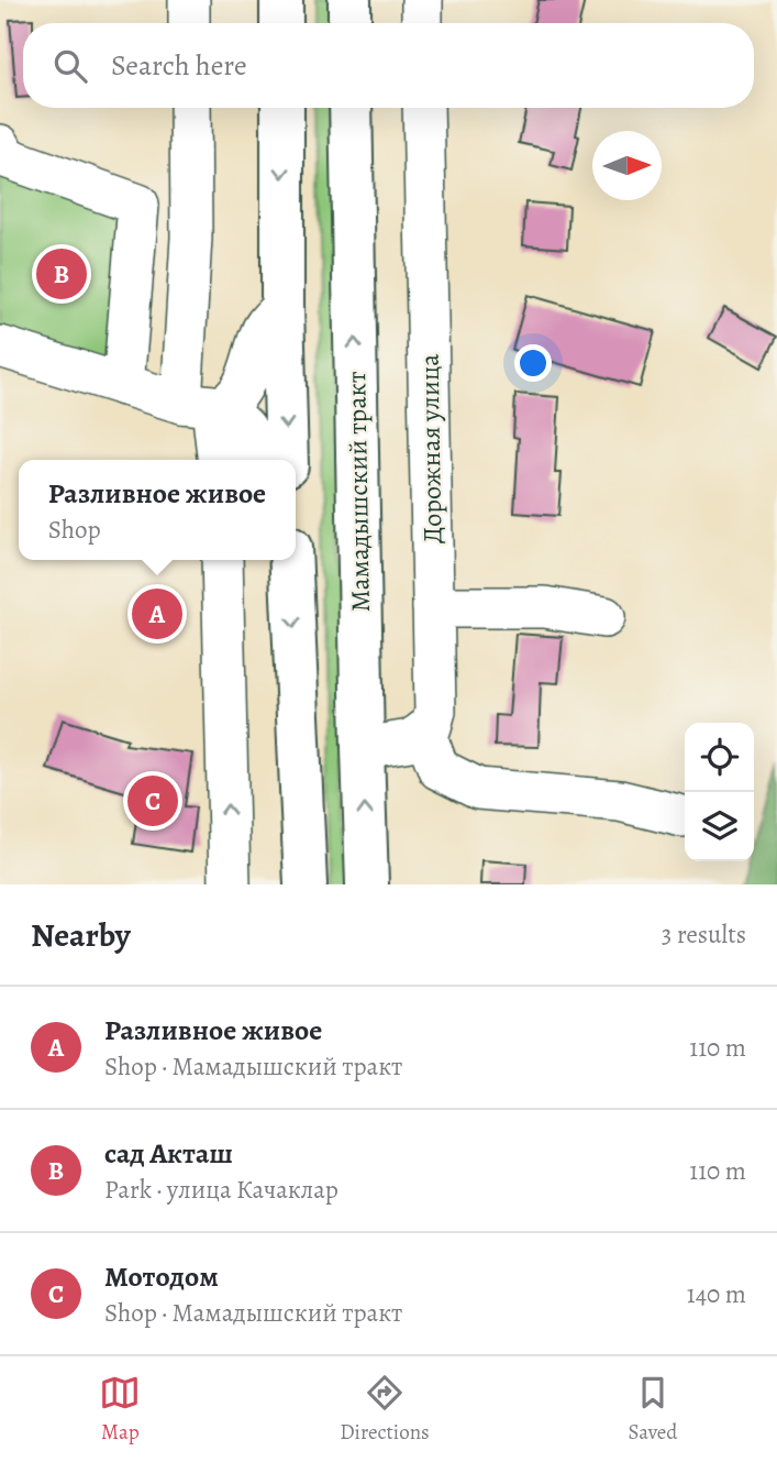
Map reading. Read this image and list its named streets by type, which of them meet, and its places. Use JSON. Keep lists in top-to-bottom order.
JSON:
{
  "streets": {
    "main road": ["Мамадышский тракт"],
    "street": ["Дорожная улица"]
  },
  "north": "right",
  "page": {
    "search": "Search here",
    "pins": ["B", "A", "C"],
    "popup": ["Разливное живое", "Shop"],
    "heading": ["Nearby", "3 results"],
    "list": [
      {
        "mark": "A",
        "name": "Разливное живое",
        "note": "Shop · Мамадышский тракт",
        "value": "110 m"
      },
      {
        "mark": "B",
        "name": "сад Акташ",
        "note": "Park · улица Качаклар",
        "value": "110 m"
      },
      {
        "mark": "C",
        "name": "Мотодом",
        "note": "Shop · Мамадышский тракт",
        "value": "140 m"
      }
    ],
    "nav": ["Map", "Directions", "Saved"]
  }
}
